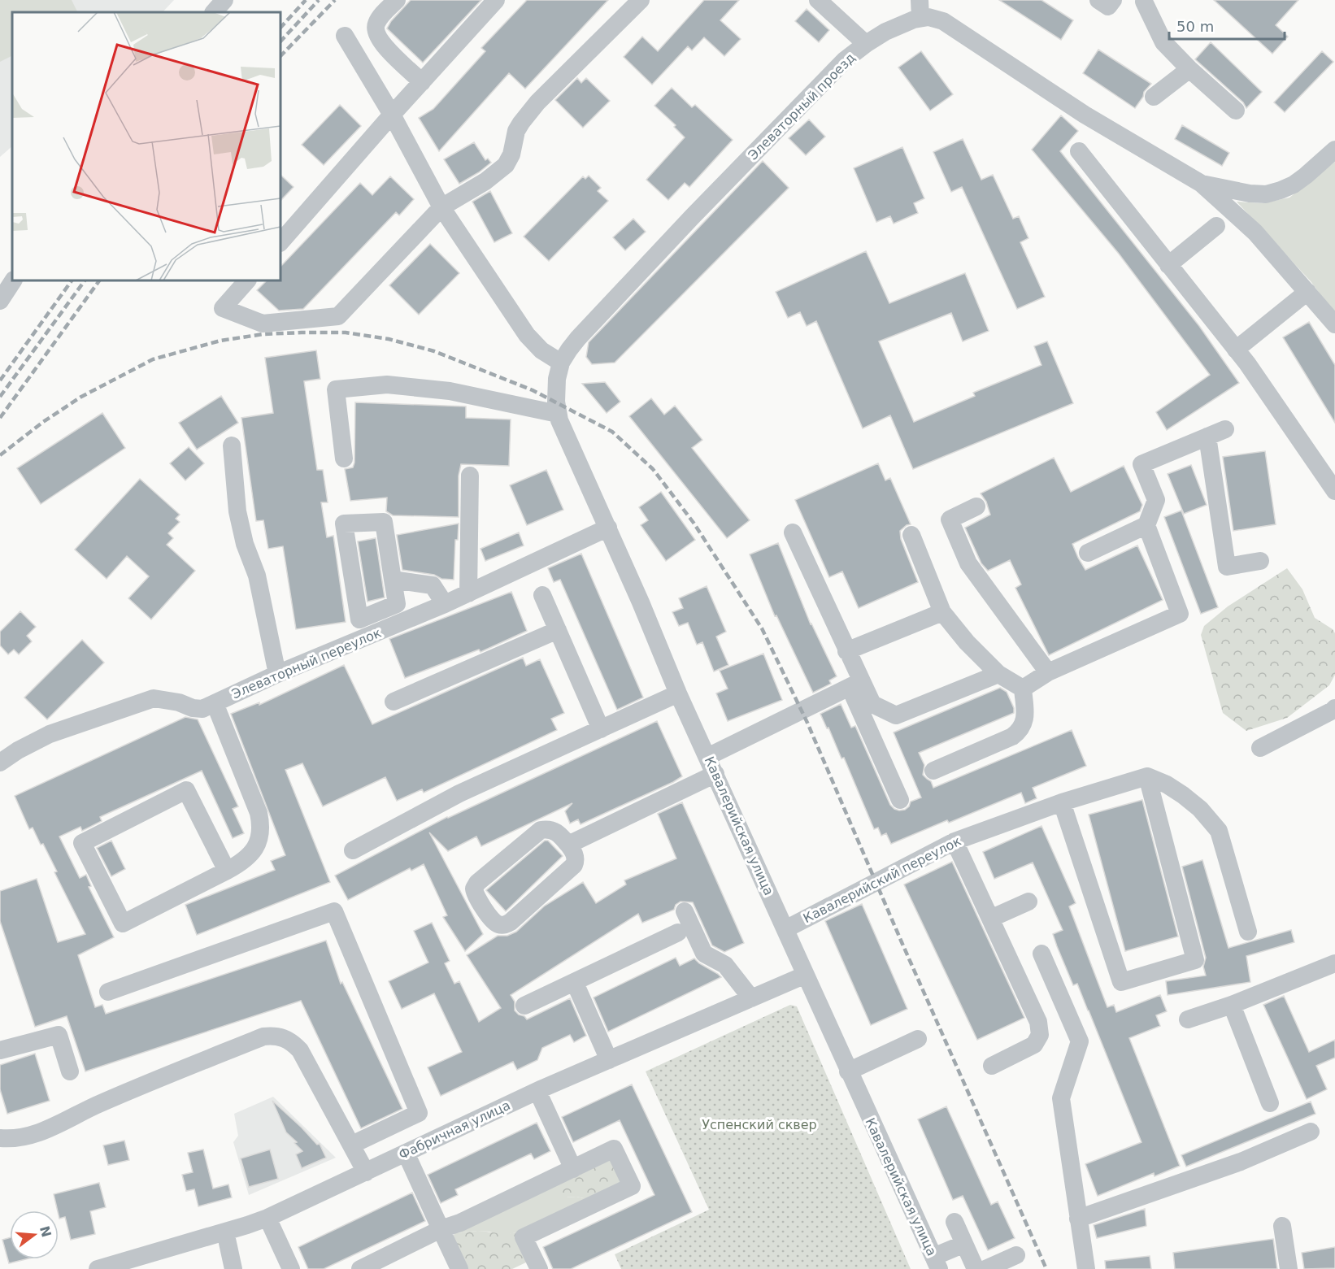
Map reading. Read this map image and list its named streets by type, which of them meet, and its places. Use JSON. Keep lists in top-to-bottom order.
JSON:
{
  "streets": {
    "street": [
      "Элеваторный проезд",
      "Элеваторный переулок",
      "Кавалерийская улица",
      "Кавалерийский переулок",
      "Фабричная улица"
    ]
  },
  "crossings": [
    ["Элеваторный проезд", "Кавалерийская улица"],
    ["Элеваторный переулок", "Кавалерийская улица"],
    ["Кавалерийская улица", "Кавалерийский переулок"],
    ["Кавалерийская улица", "Фабричная улица"]
  ],
  "parks": ["Успенский сквер"],
  "scale_bar": "50 m",
  "north": "right"
}
